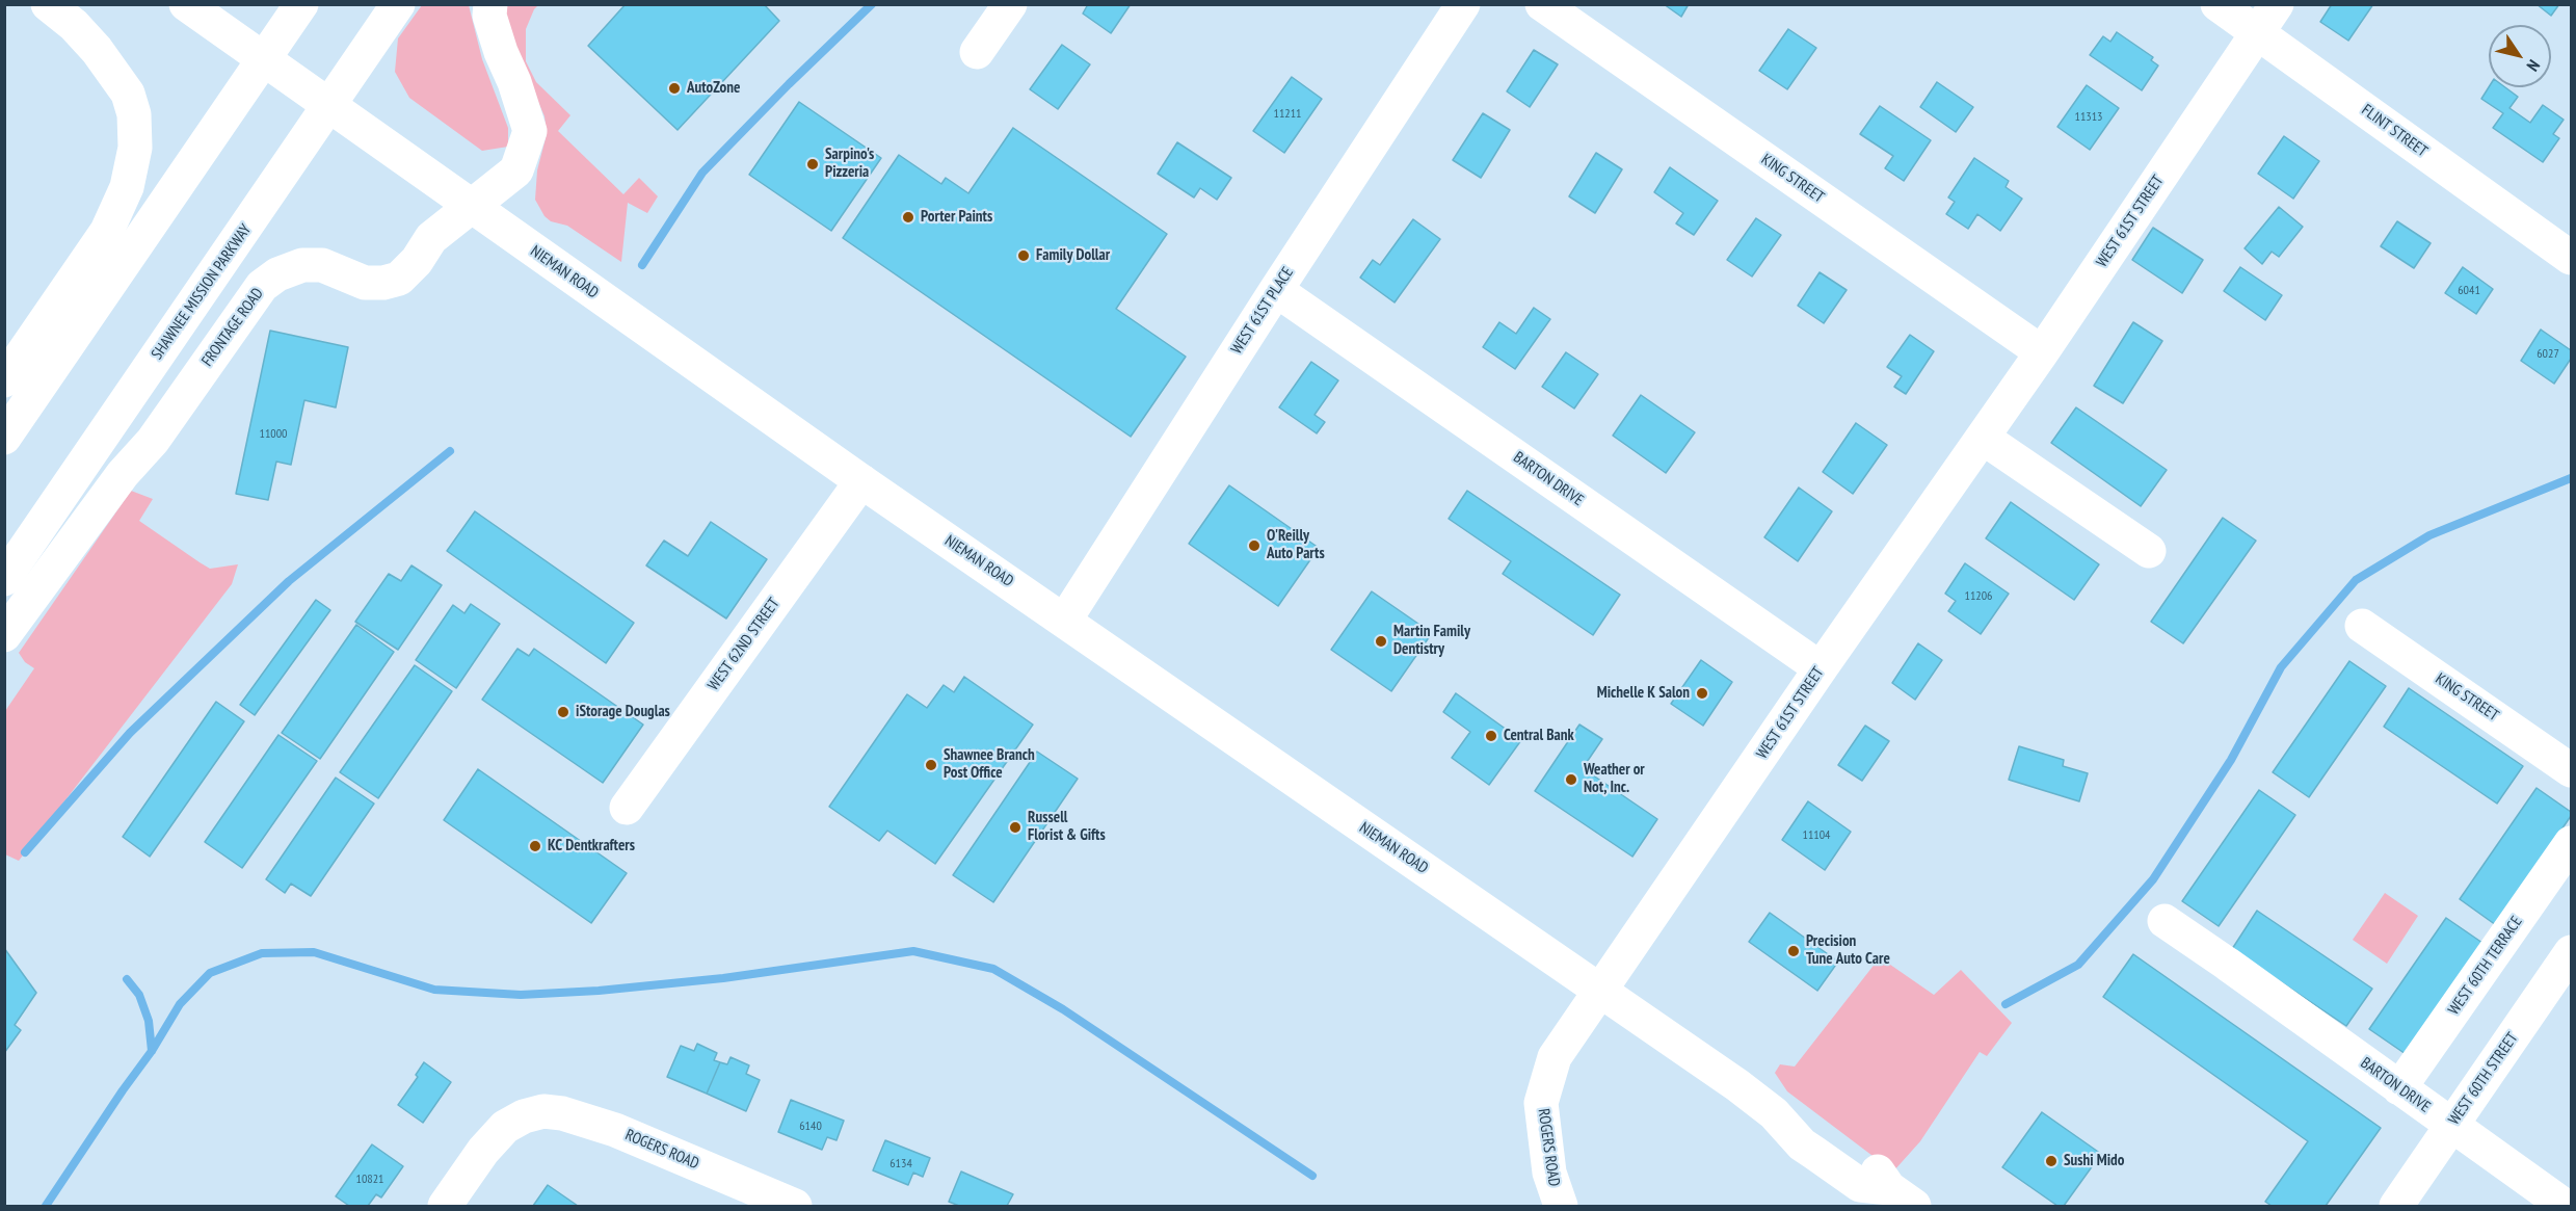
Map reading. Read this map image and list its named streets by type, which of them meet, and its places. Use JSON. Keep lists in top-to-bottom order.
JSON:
{
  "streets": {
    "main road": [
      "FLINT STREET",
      "KING STREET",
      "WEST 61ST STREET",
      "NIEMAN ROAD",
      "SHAWNEE MISSION PARKWAY",
      "WEST 61ST PLACE",
      "FRONTAGE ROAD",
      "BARTON DRIVE",
      "WEST 62ND STREET",
      "WEST 60TH TERRACE",
      "WEST 60TH STREET",
      "ROGERS ROAD"
    ]
  },
  "crossings": [
    ["FLINT STREET", "WEST 61ST STREET"],
    ["KING STREET", "WEST 61ST STREET"],
    ["WEST 61ST STREET", "NIEMAN ROAD"],
    ["WEST 61ST STREET", "BARTON DRIVE"],
    ["WEST 61ST STREET", "ROGERS ROAD"],
    ["NIEMAN ROAD", "SHAWNEE MISSION PARKWAY"],
    ["NIEMAN ROAD", "WEST 61ST PLACE"],
    ["NIEMAN ROAD", "FRONTAGE ROAD"],
    ["NIEMAN ROAD", "WEST 62ND STREET"],
    ["NIEMAN ROAD", "ROGERS ROAD"],
    ["WEST 61ST PLACE", "BARTON DRIVE"],
    ["BARTON DRIVE", "WEST 60TH TERRACE"],
    ["BARTON DRIVE", "WEST 60TH STREET"]
  ],
  "places": [
    "AutoZone",
    "Sarpino's Pizzeria",
    "Porter Paints",
    "Family Dollar",
    "O'Reilly Auto Parts",
    "Martin Family Dentistry",
    "Michelle K Salon",
    "iStorage Douglas",
    "Central Bank",
    "Shawnee Branch Post Office",
    "Weather or Not, Inc.",
    "Russell Florist & Gifts",
    "KC Dentkrafters",
    "Precision Tune Auto Care",
    "Sushi Mido"
  ],
  "house_numbers": [
    "11211",
    "11313",
    "6041",
    "6027",
    "11000",
    "11206",
    "11104",
    "6140",
    "6134",
    "10821"
  ],
  "north": "bottom right"
}
